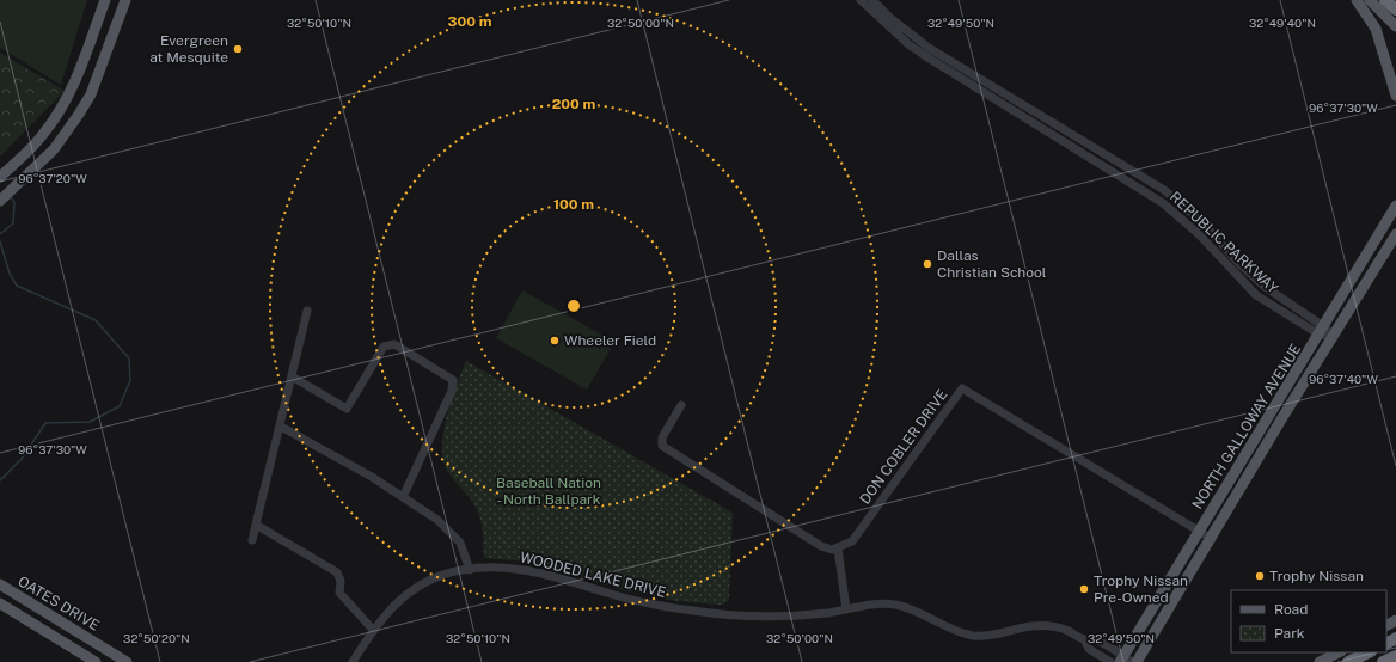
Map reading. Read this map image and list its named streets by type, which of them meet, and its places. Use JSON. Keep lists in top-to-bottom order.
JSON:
{
  "streets": {
    "main road": ["NORTH GALLOWAY AVENUE", "OATES DRIVE"],
    "street": ["REPUBLIC PARKWAY", "DON COBLER DRIVE", "WOODED LAKE DRIVE"]
  },
  "crossings": [
    ["REPUBLIC PARKWAY", "NORTH GALLOWAY AVENUE"],
    ["NORTH GALLOWAY AVENUE", "DON COBLER DRIVE"],
    ["NORTH GALLOWAY AVENUE", "WOODED LAKE DRIVE"]
  ],
  "parks": ["Baseball Nation - North Ballpark"],
  "places": [
    "Evergreen at Mesquite",
    "Dallas Christian School",
    "Wheeler Field",
    "Trophy Nissan",
    "Trophy Nissan Pre-Owned"
  ],
  "legend": ["Road", "Park"],
  "coordinates": [
    "32°50'10\"N",
    "32°50'00\"N",
    "32°49'50\"N",
    "32°49'40\"N",
    "96°37'30\"W",
    "96°37'20\"W",
    "96°37'40\"W",
    "32°50'20\"N"
  ],
  "rings": ["300 m", "200 m", "100 m"]
}
